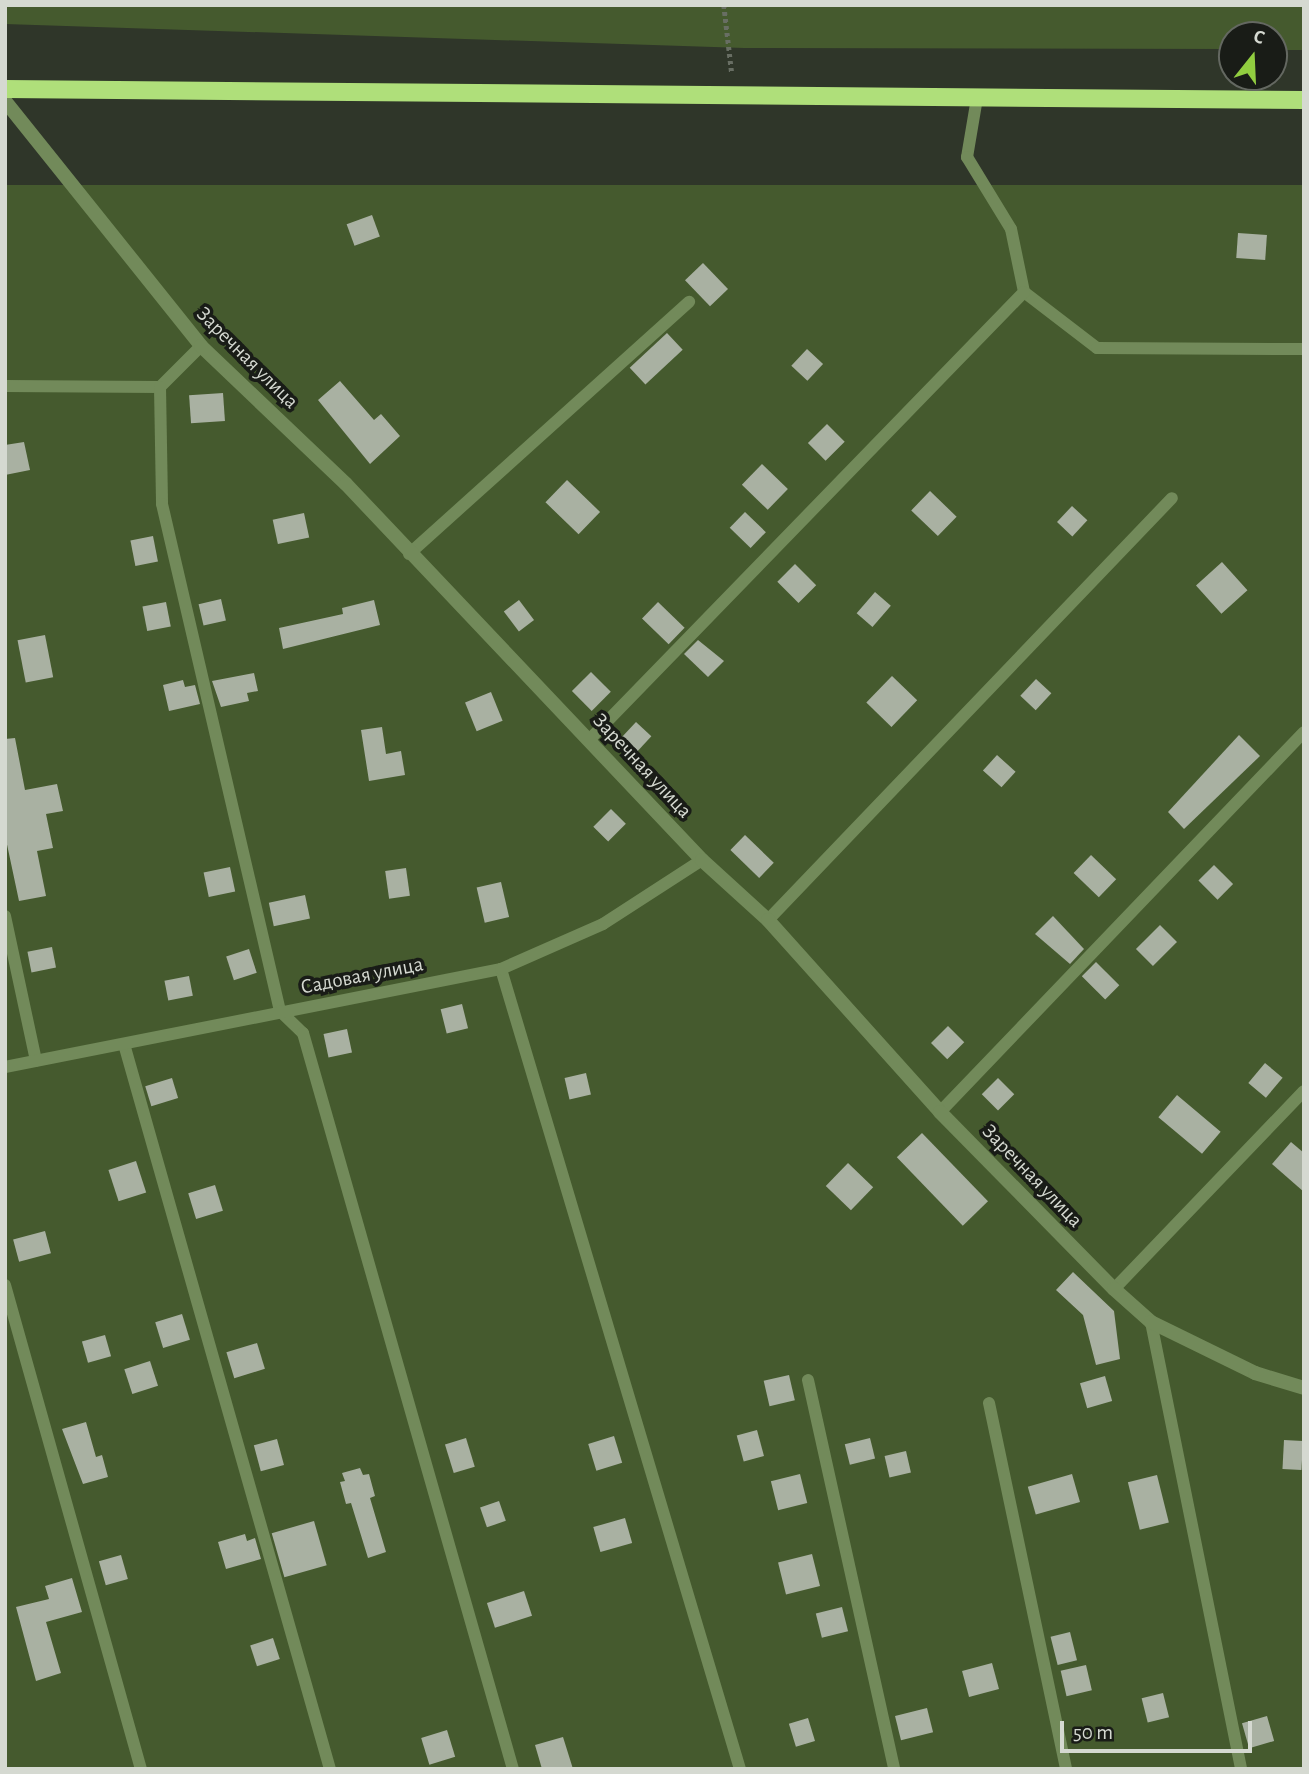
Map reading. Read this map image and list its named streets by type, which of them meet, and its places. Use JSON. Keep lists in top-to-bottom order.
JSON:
{
  "streets": {
    "street": ["Заречная улица"],
    "lane": ["Садовая улица"]
  },
  "crossings": [
    ["Заречная улица", "Садовая улица"]
  ],
  "scale_bar": "50 m",
  "north": "top"
}
